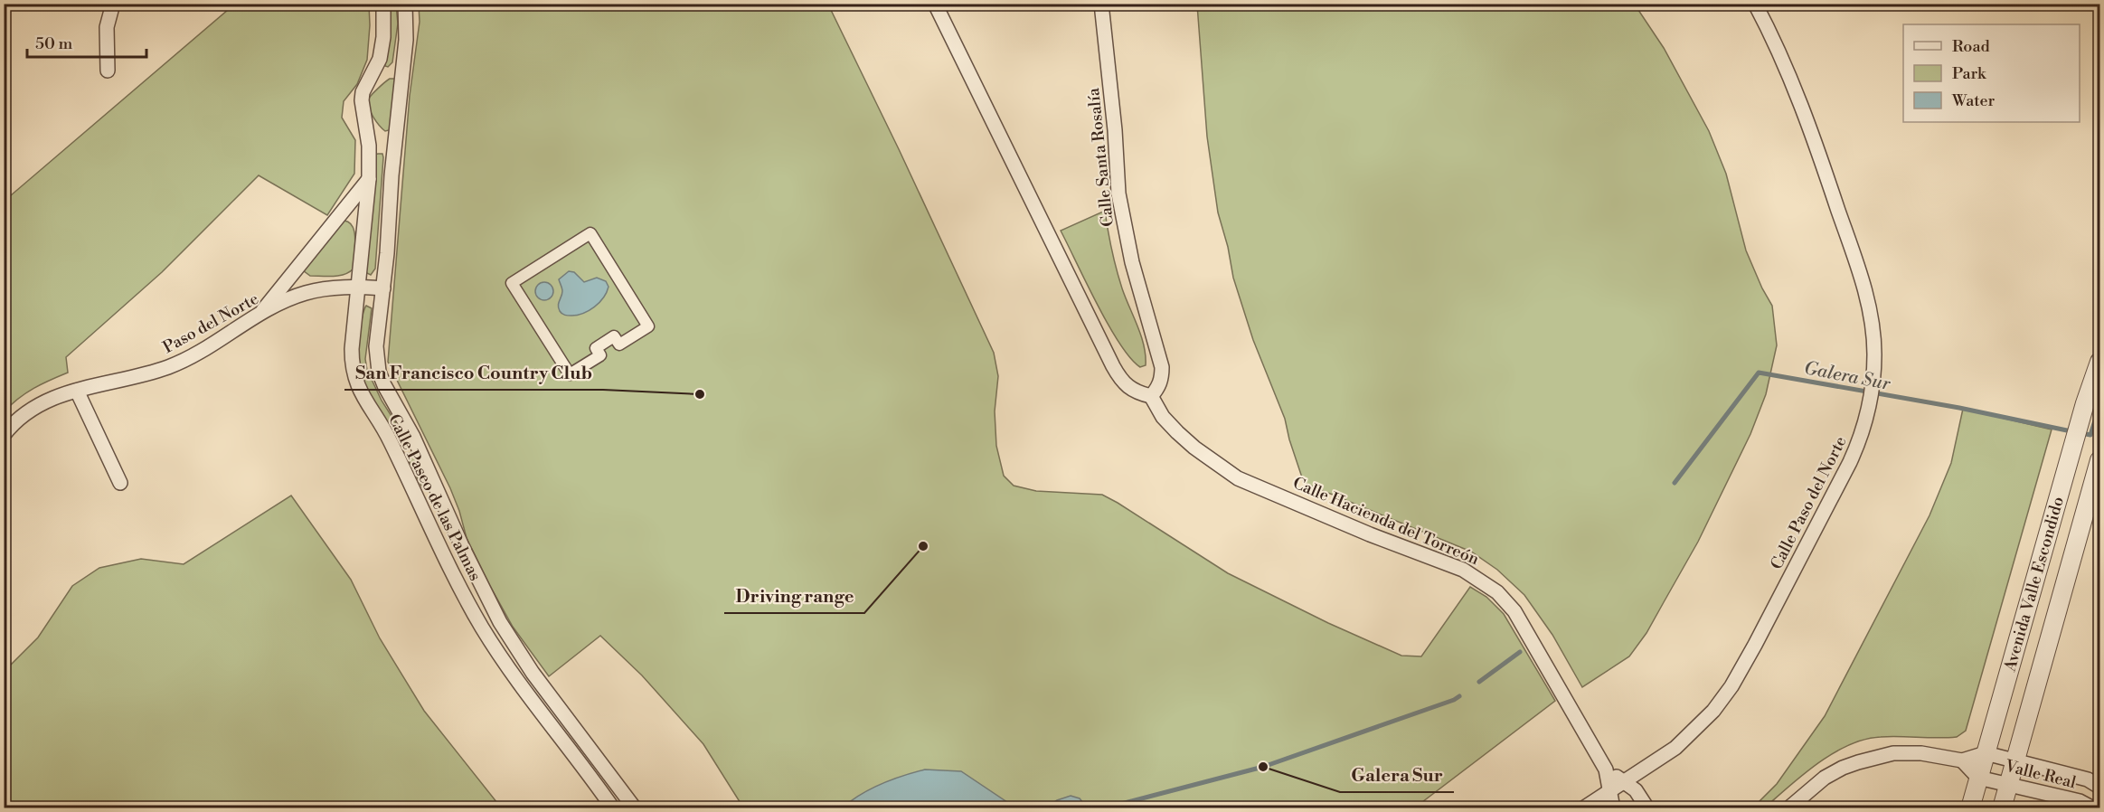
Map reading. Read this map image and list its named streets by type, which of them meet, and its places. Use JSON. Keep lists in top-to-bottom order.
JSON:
{
  "streets": {
    "street": [
      "Calle Santa Rosalía",
      "Paso del Norte",
      "Calle Paseo de las Palmas",
      "Calle Paso del Norte",
      "Calle Hacienda del Torreón",
      "Avenida Valle Escondido",
      "Valle Real"
    ]
  },
  "crossings": [
    ["Calle Santa Rosalía", "Calle Hacienda del Torreón"],
    ["Paso del Norte", "Calle Paseo de las Palmas"],
    ["Calle Paso del Norte", "Calle Hacienda del Torreón"],
    ["Avenida Valle Escondido", "Valle Real"]
  ],
  "water": ["Galera Sur"],
  "places": ["San Francisco Country Club", "Driving range", "Galera Sur"],
  "legend": ["Road", "Park", "Water"],
  "scale_bar": "50 m"
}
